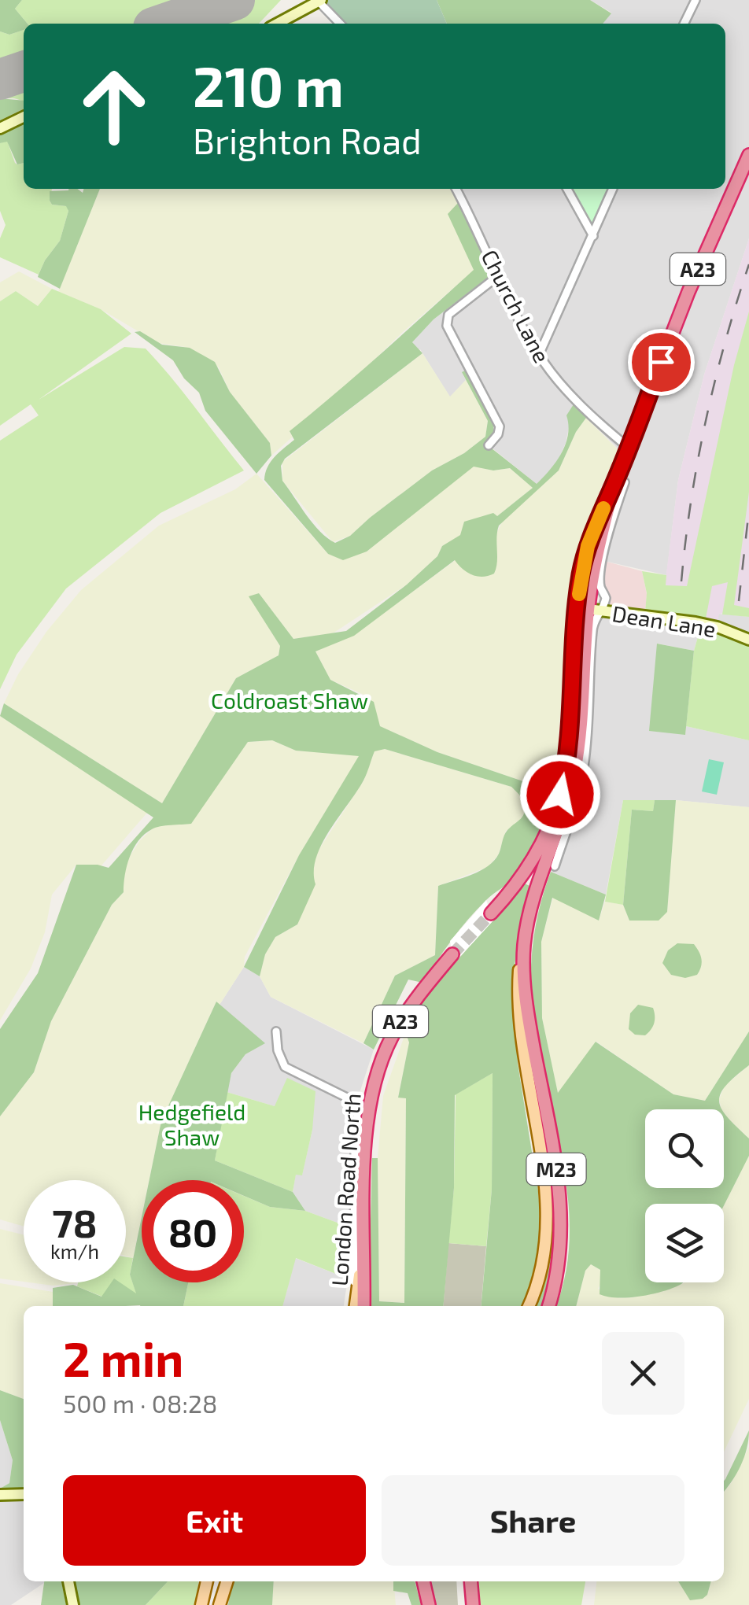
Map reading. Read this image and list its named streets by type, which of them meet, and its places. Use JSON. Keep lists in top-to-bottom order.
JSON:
{
  "streets": {
    "highway": ["A23", "M23", "London Road North"],
    "street": ["Church Lane", "Dean Lane"]
  },
  "crossings": [
    ["A23", "Church Lane"],
    ["A23", "Dean Lane"],
    ["A23", "M23"]
  ],
  "parks": ["Coldroast Shaw", "Hedgefield Shaw"],
  "page": {
    "turn": ["210 m", "Brighton Road"],
    "speed": "78 km/h",
    "limit": "80",
    "heading": ["2 min", "500 m · 08:28"],
    "buttons": ["Exit", "Share"]
  }
}
